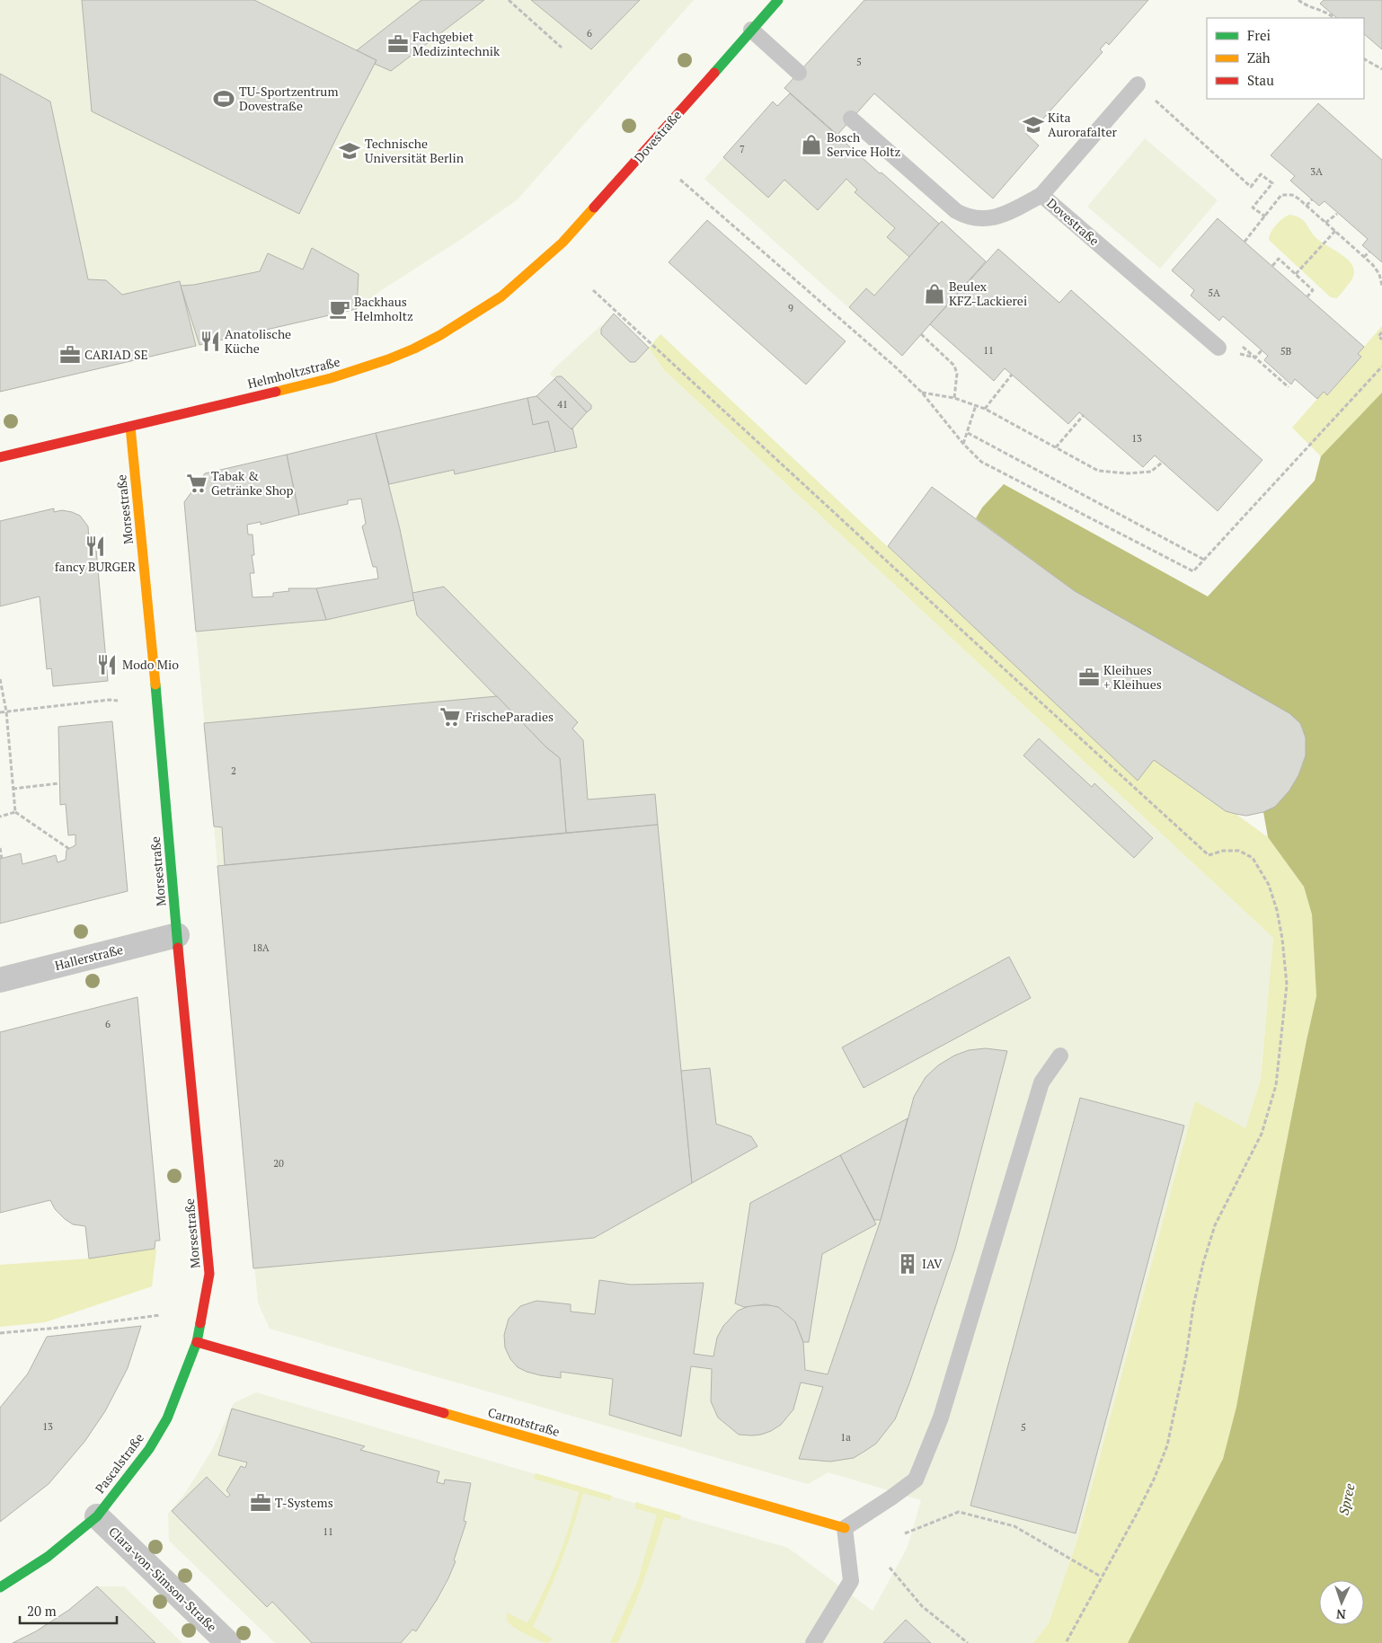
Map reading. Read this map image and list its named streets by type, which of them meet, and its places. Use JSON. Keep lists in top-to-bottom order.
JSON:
{
  "streets": {
    "street": [
      "Dovestraße",
      "Helmholtzstraße",
      "Morsestraße",
      "Hallerstraße",
      "Carnotstraße",
      "Pascalstraße",
      "Clara-von-Simson-Straße"
    ]
  },
  "crossings": [
    ["Dovestraße", "Helmholtzstraße"],
    ["Helmholtzstraße", "Morsestraße"],
    ["Morsestraße", "Hallerstraße"],
    ["Morsestraße", "Pascalstraße"],
    ["Carnotstraße", "Pascalstraße"],
    ["Pascalstraße", "Clara-von-Simson-Straße"]
  ],
  "water": ["Spree"],
  "places": {
    "office": [
      "Fachgebiet Medizintechnik",
      "CARIAD SE",
      "Kleihues + Kleihues",
      "T-Systems"
    ],
    "sports": ["TU-Sportzentrum Dovestraße"],
    "school or university": ["Kita Aurorafalter", "Technische Universität Berlin"],
    "shop": ["Bosch Service Holtz", "Beulex KFZ-Lackierei"],
    "cafe": ["Backhaus Helmholtz"],
    "restaurant": ["Anatolische Küche", "fancy BURGER", "Modo Mio"],
    "supermarket": ["Tabak & Getränke Shop", "FrischeParadies"],
    "building": ["IAV"]
  },
  "house_numbers": [
    "6",
    "5",
    "7",
    "3A",
    "5A",
    "9",
    "11",
    "5B",
    "41",
    "13",
    "2",
    "18A",
    "6",
    "20",
    "13",
    "5",
    "1a",
    "11"
  ],
  "legend": ["Frei", "Zäh", "Stau"],
  "scale_bar": "20 m",
  "north": "bottom"
}
